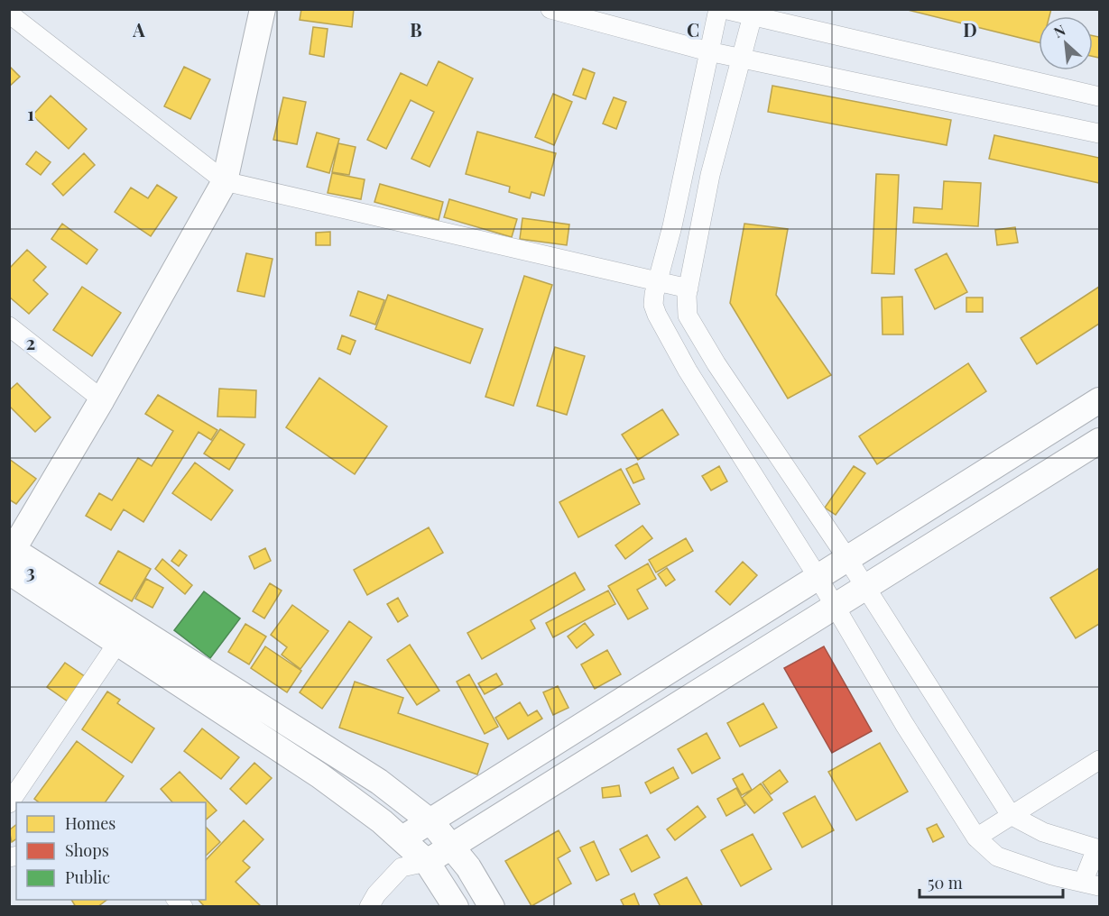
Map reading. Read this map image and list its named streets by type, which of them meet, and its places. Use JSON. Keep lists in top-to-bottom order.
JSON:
{
  "legend": ["Homes", "Shops", "Public"],
  "scale_bar": "50 m",
  "north": "top left",
  "grid": {
    "columns": [
      "A",
      "B",
      "C",
      "D"
    ],
    "rows": ["1", "2", "3"]
  }
}
